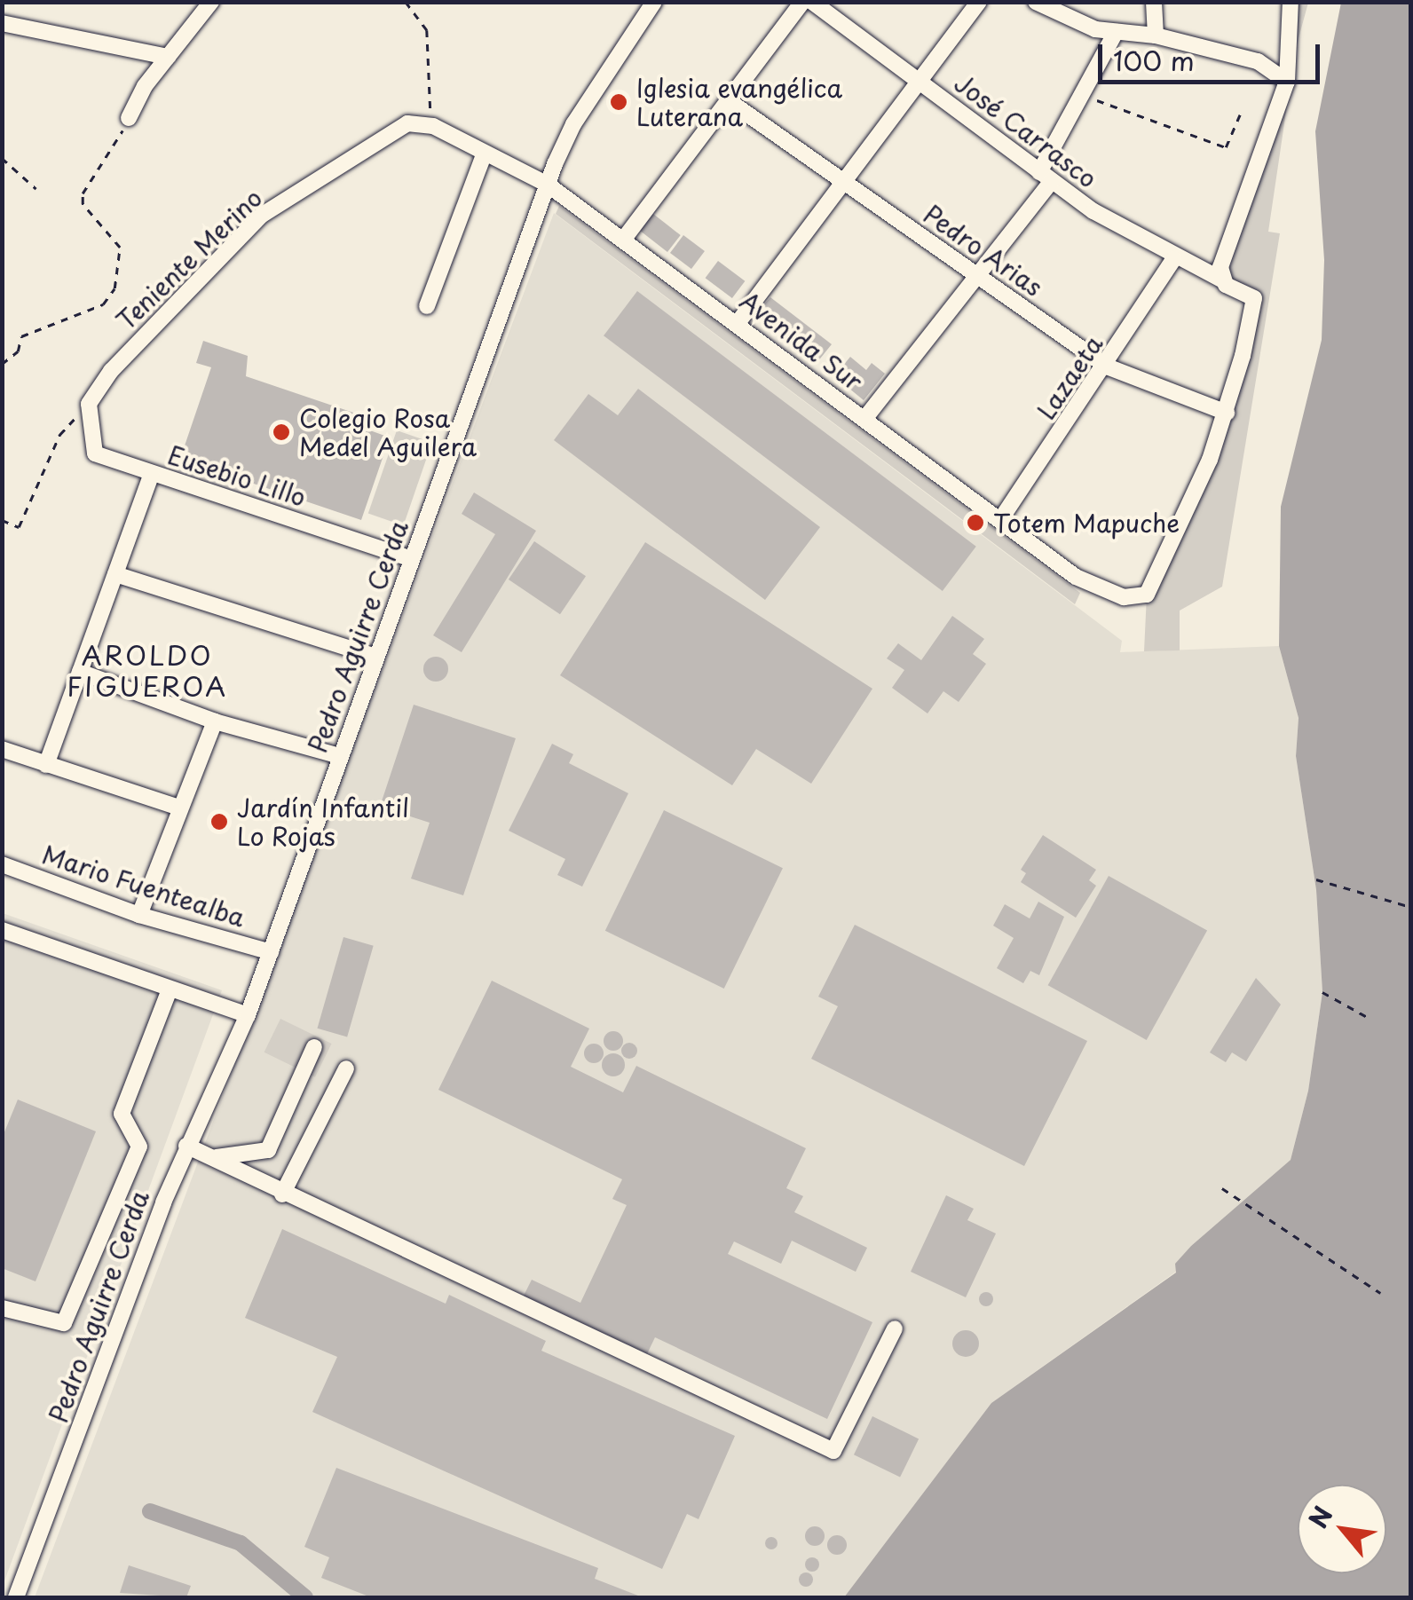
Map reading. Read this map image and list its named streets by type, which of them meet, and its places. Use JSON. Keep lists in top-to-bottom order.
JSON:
{
  "streets": {
    "street": [
      "José Carrasco",
      "Pedro Arias",
      "Teniente Merino",
      "Avenida Sur",
      "Lazaeta",
      "Eusebio Lillo",
      "Pedro Aguirre Cerda",
      "Mario Fuentealba"
    ]
  },
  "crossings": [
    ["José Carrasco", "Pedro Arias"],
    ["José Carrasco", "Avenida Sur"],
    ["José Carrasco", "Lazaeta"],
    ["Pedro Arias", "Avenida Sur"],
    ["Pedro Arias", "Lazaeta"],
    ["Teniente Merino", "Avenida Sur"],
    ["Teniente Merino", "Eusebio Lillo"],
    ["Avenida Sur", "Lazaeta"],
    ["Avenida Sur", "Pedro Aguirre Cerda"],
    ["Eusebio Lillo", "Pedro Aguirre Cerda"],
    ["Pedro Aguirre Cerda", "Mario Fuentealba"]
  ],
  "districts": ["AROLDO FIGUEROA"],
  "places": [
    "Iglesia evangélica Luterana",
    "Colegio Rosa Medel Aguilera",
    "Totem Mapuche",
    "Jardín Infantil Lo Rojas"
  ],
  "scale_bar": "100 m",
  "north": "top left"
}
